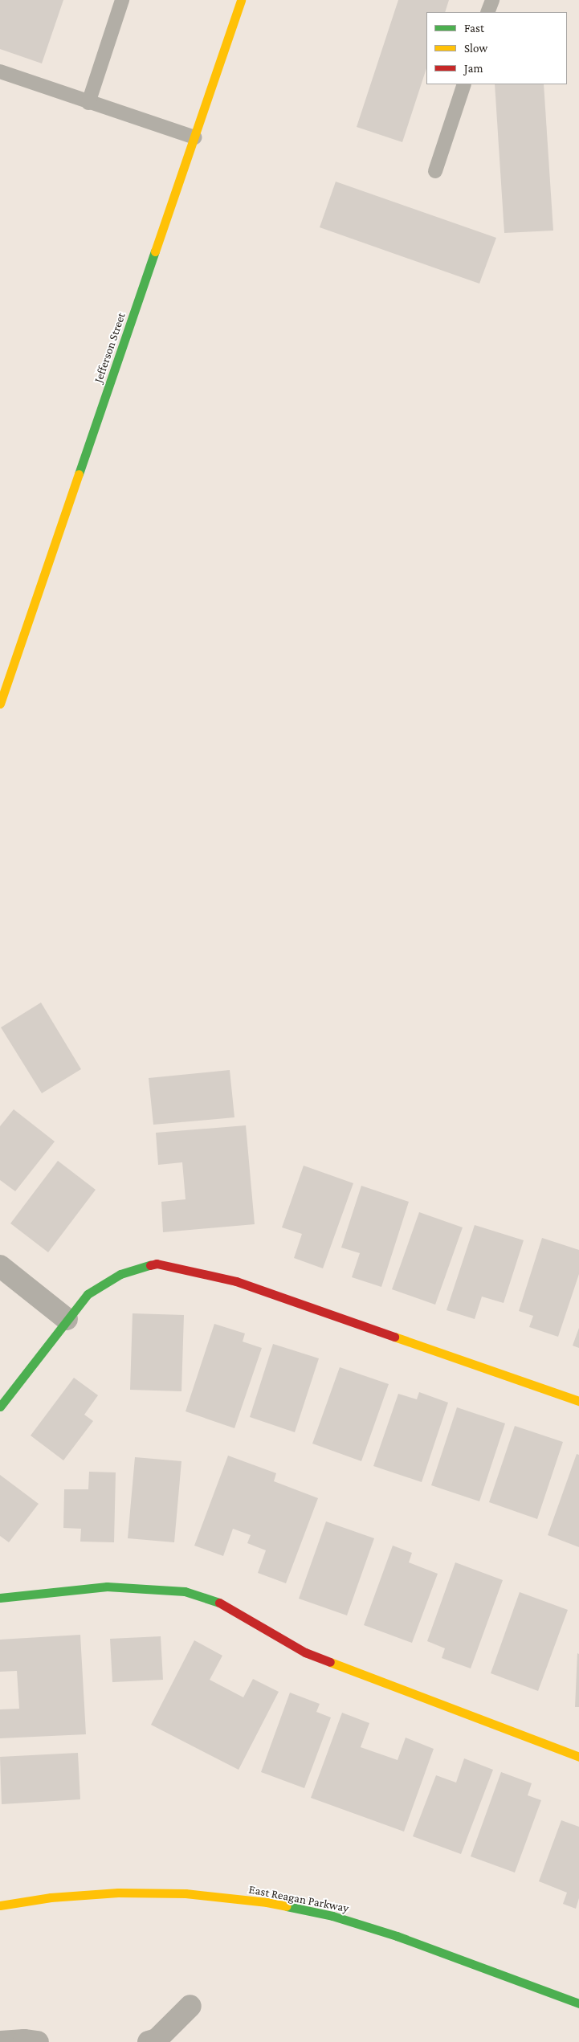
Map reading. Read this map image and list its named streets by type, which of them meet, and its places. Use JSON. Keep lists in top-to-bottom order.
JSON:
{
  "streets": {
    "street": ["Jefferson Street", "East Reagan Parkway"]
  },
  "legend": ["Fast", "Slow", "Jam"]
}
